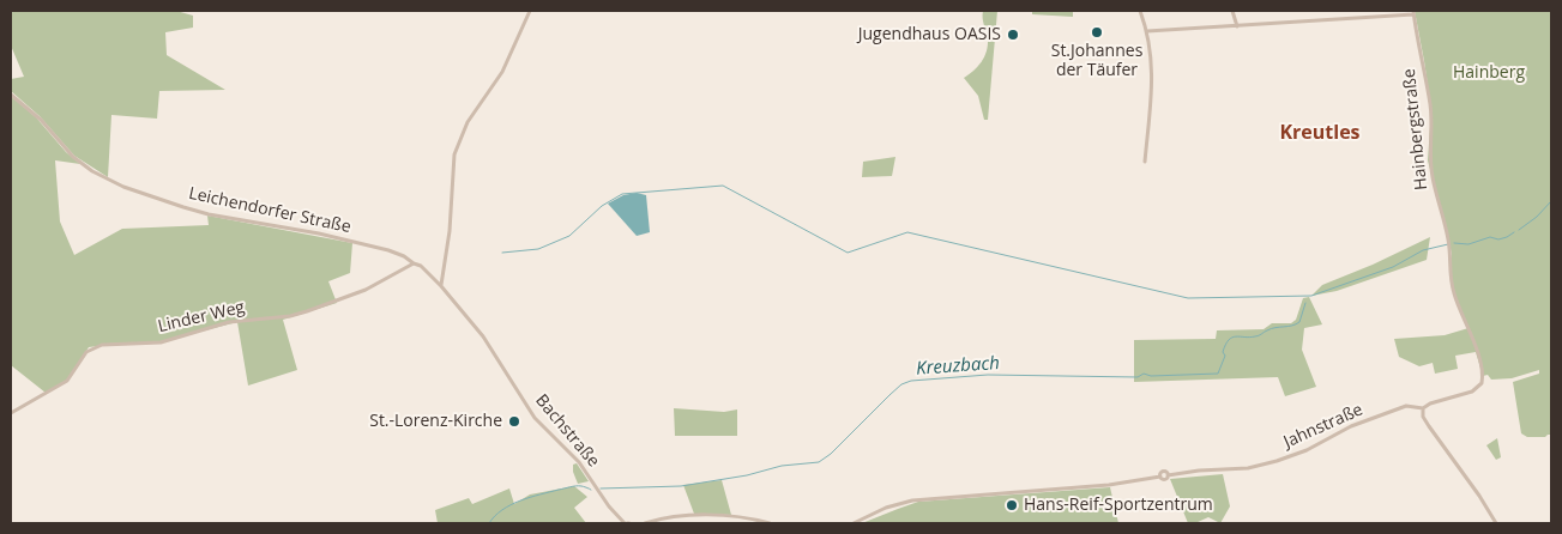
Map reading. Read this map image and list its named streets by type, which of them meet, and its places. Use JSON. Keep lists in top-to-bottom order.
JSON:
{
  "streets": {
    "street": [
      "Hainbergstraße",
      "Leichendorfer Straße",
      "Linder Weg",
      "Jahnstraße",
      "Bachstraße"
    ]
  },
  "crossings": [
    ["Hainbergstraße", "Jahnstraße"],
    ["Leichendorfer Straße", "Linder Weg"]
  ],
  "districts": ["Kreutles"],
  "water": ["Kreuzbach"],
  "parks": ["Hainberg"],
  "places": [
    "St.Johannes der Täufer",
    "Jugendhaus OASIS",
    "St.-Lorenz-Kirche",
    "Hans-Reif-Sportzentrum"
  ]
}
